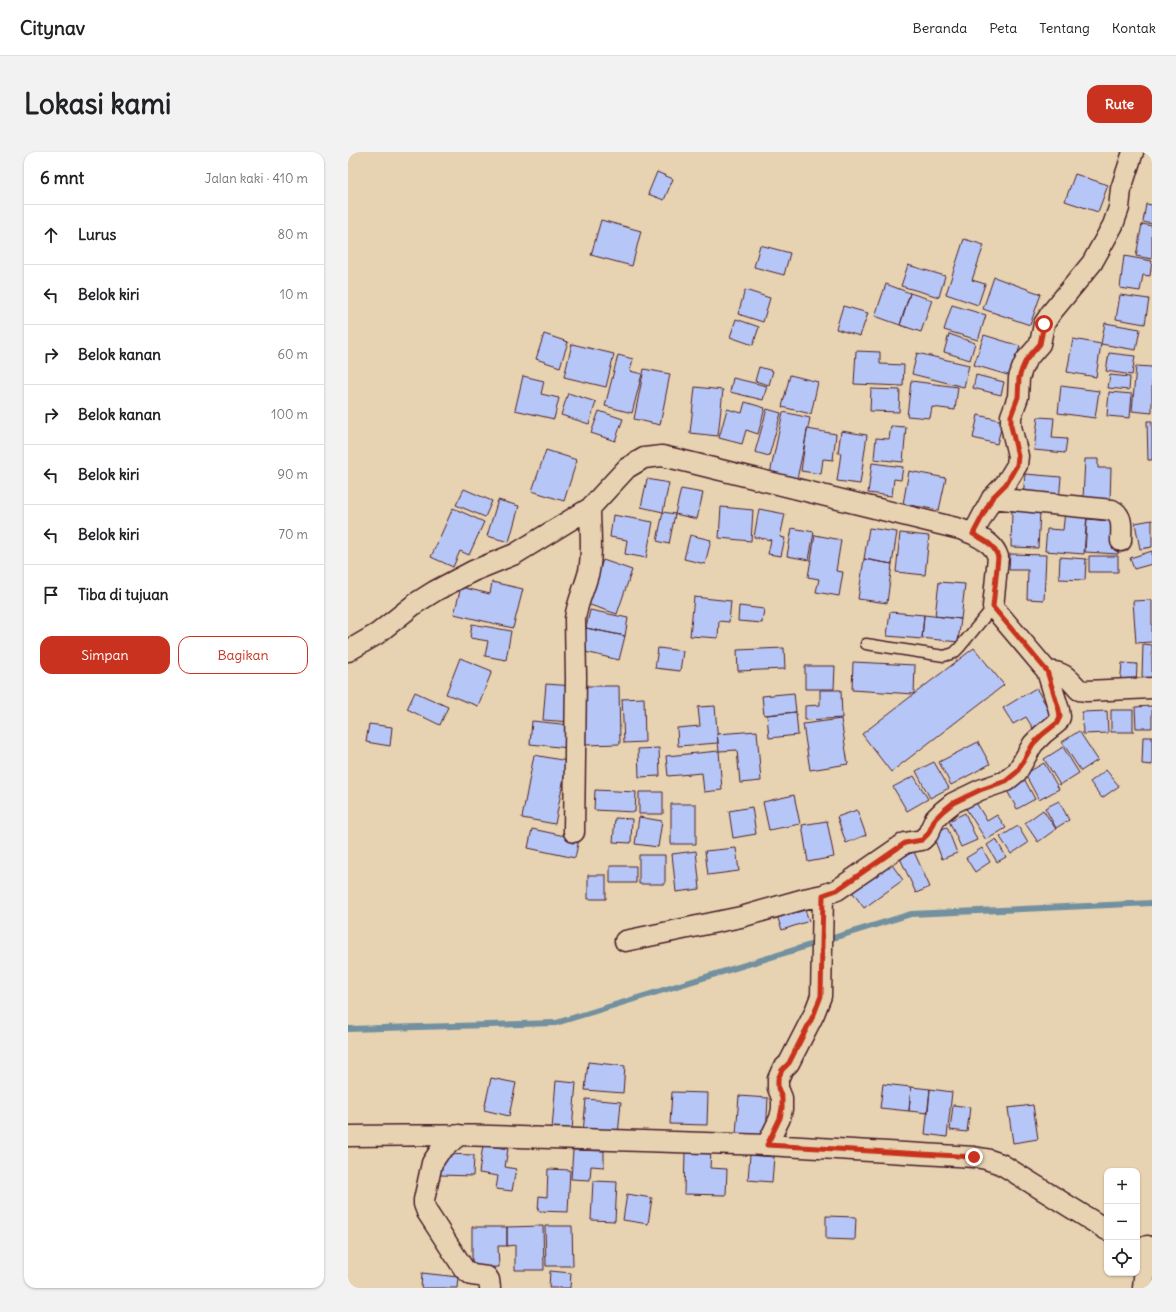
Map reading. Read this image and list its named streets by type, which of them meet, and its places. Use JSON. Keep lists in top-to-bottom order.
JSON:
{
  "page": {
    "header": "Citynav",
    "nav": [
      "Beranda",
      "Peta",
      "Tentang",
      "Kontak"
    ],
    "buttons": [
      "Rute",
      ["Simpan", "Bagikan"]
    ],
    "title": "Lokasi kami",
    "heading": ["6 mnt", "Jalan kaki · 410 m"],
    "list": [
      ["Lurus", "80 m"],
      ["Belok kiri", "10 m"],
      ["Belok kanan", "60 m"],
      ["Belok kanan", "100 m"],
      ["Belok kiri", "90 m"],
      ["Belok kiri", "70 m"],
      "Tiba di tujuan"
    ],
    "map_buttons": ["+", "−"]
  }
}
